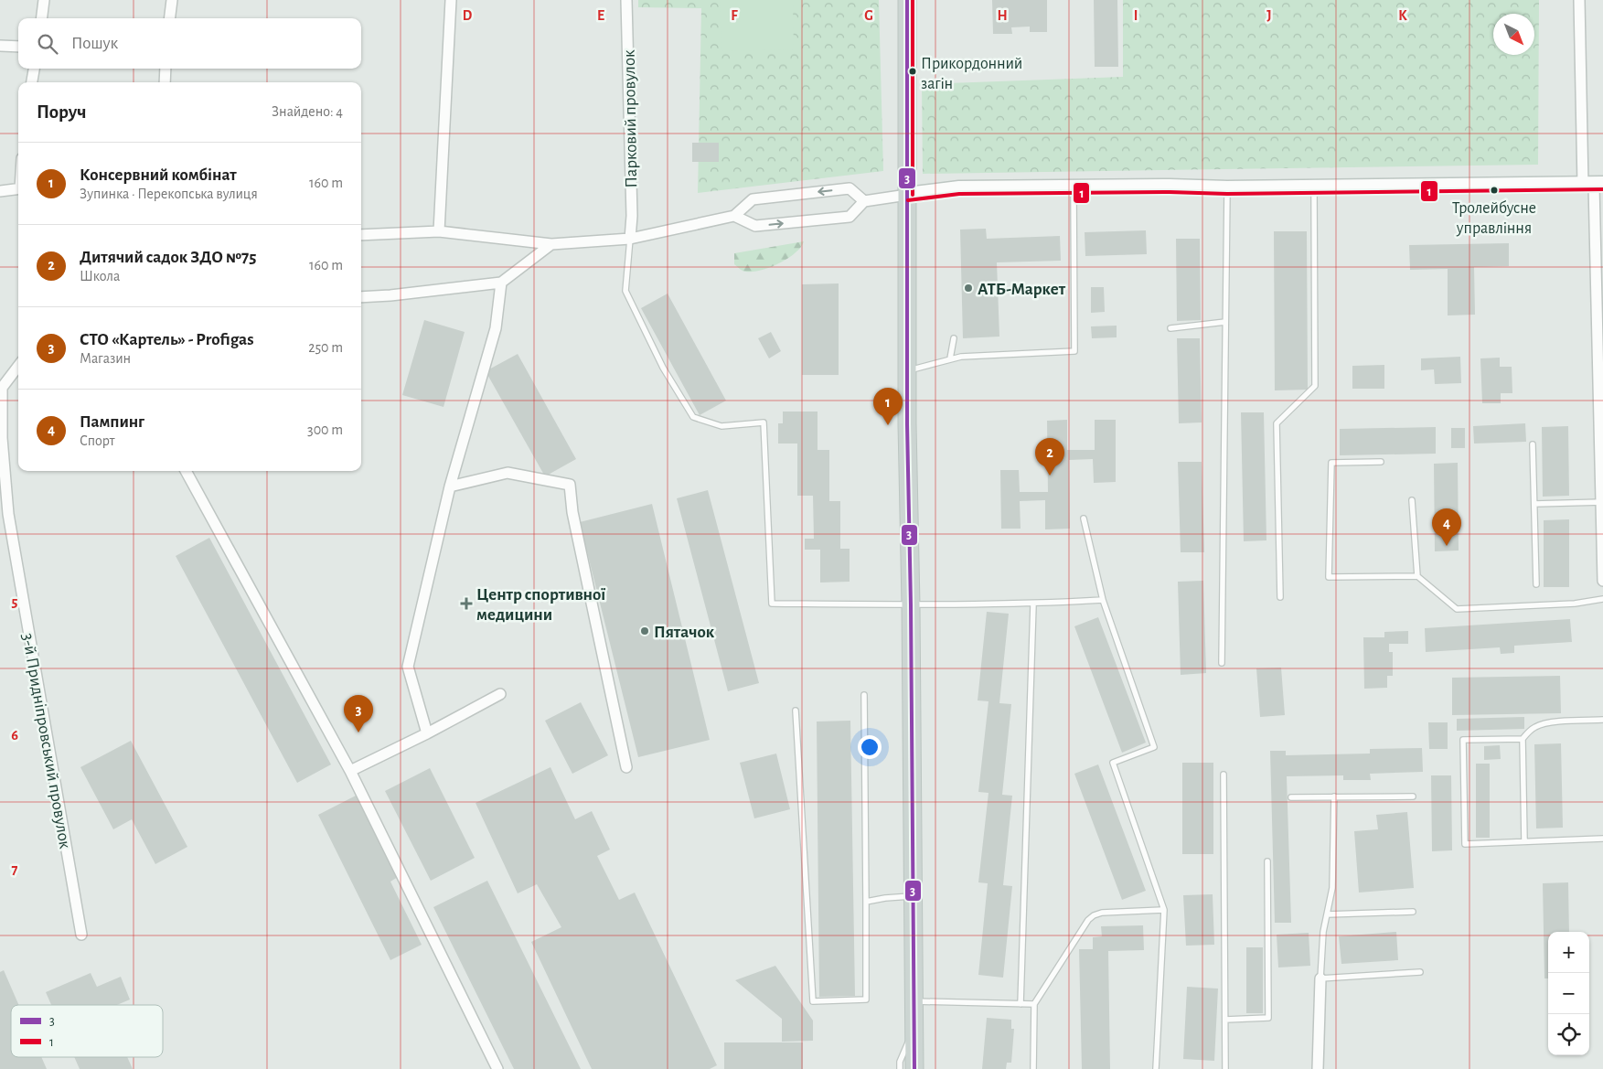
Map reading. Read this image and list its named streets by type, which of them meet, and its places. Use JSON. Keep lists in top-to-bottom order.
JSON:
{
  "streets": {
    "street": ["Парковий провулок", "3-й Придніпровський провулок"]
  },
  "places": {
    "other": [
      "Прикордонний загін",
      "Тролейбусне управління",
      "АТБ-Маркет",
      "Пятачок"
    ],
    "health": ["Центр спортивної медицини"]
  },
  "lines": ["transit line 3", "transit line 1"],
  "legend": ["3", "1"],
  "north": "bottom right",
  "page": {
    "search": "Пошук",
    "heading": ["Поруч", "Знайдено: 4"],
    "list": [
      {
        "mark": "1",
        "name": "Консервний комбінат",
        "note": "Зупинка · Перекопська вулиця",
        "value": "160 m"
      },
      {
        "mark": "2",
        "name": "Дитячий садок ЗДО №75",
        "note": "Школа",
        "value": "160 m"
      },
      {
        "mark": "3",
        "name": "СТО «Картель» - Profigas",
        "note": "Магазин",
        "value": "250 m"
      },
      {
        "mark": "4",
        "name": "Пампинг",
        "note": "Спорт",
        "value": "300 m"
      }
    ],
    "pins": [
      "1",
      "2",
      "4",
      "3"
    ],
    "map_buttons": ["+", "−"]
  },
  "grid": {
    "columns": [
      "D",
      "E",
      "F",
      "G",
      "H",
      "I",
      "J",
      "K"
    ],
    "rows": ["5", "6", "7"]
  }
}
